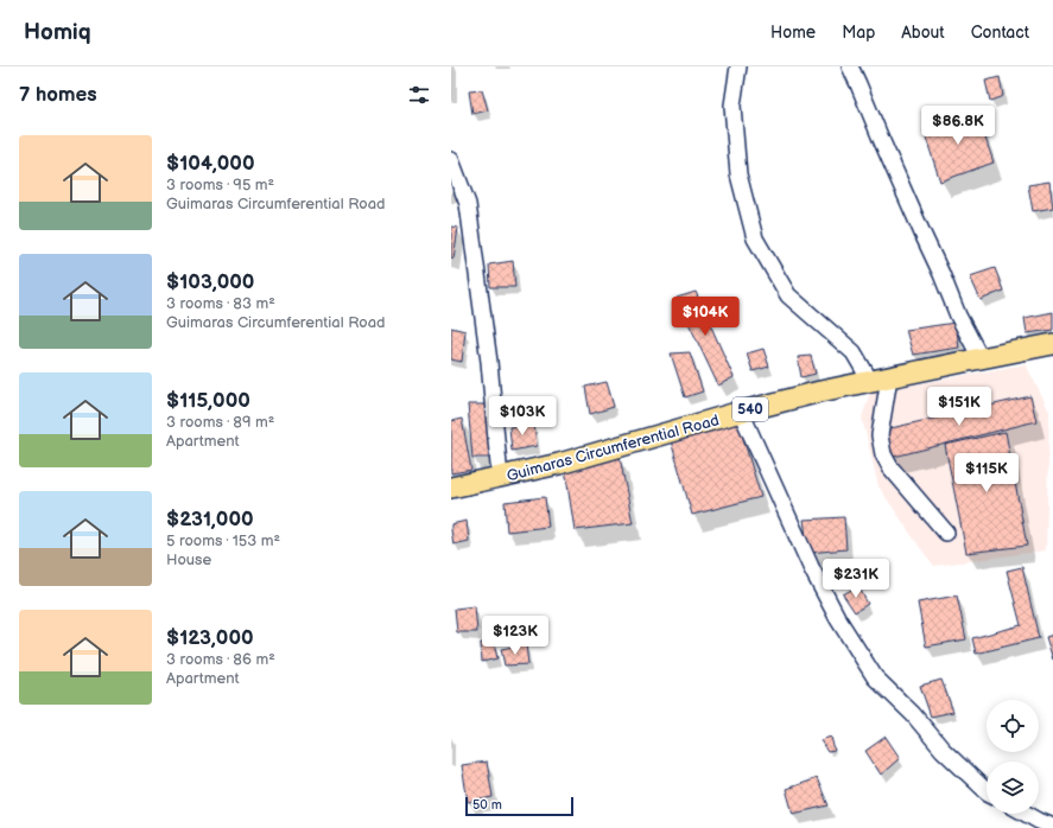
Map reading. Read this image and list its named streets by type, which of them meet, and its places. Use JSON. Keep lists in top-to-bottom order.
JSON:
{
  "streets": {
    "main road": ["540", "Guimaras Circumferential Road"]
  },
  "scale_bar": "50 m",
  "page": {
    "header": "Homiq",
    "nav": [
      "Home",
      "Map",
      "About",
      "Contact"
    ],
    "heading": "7 homes",
    "price": [
      "$86.8K",
      "$104K",
      "$151K",
      "$103K",
      "$115K",
      "$231K",
      "$123K"
    ],
    "list": [
      {
        "name": "$104,000",
        "note": "3 rooms · 95 m² · Guimaras Circumferential Road"
      },
      {
        "name": "$103,000",
        "note": "3 rooms · 83 m² · Guimaras Circumferential Road"
      },
      {
        "name": "$115,000",
        "note": "3 rooms · 89 m² · Apartment"
      },
      {
        "name": "$231,000",
        "note": "5 rooms · 153 m² · House"
      },
      {
        "name": "$123,000",
        "note": "3 rooms · 86 m² · Apartment"
      }
    ],
    "scale": "50 m"
  }
}
